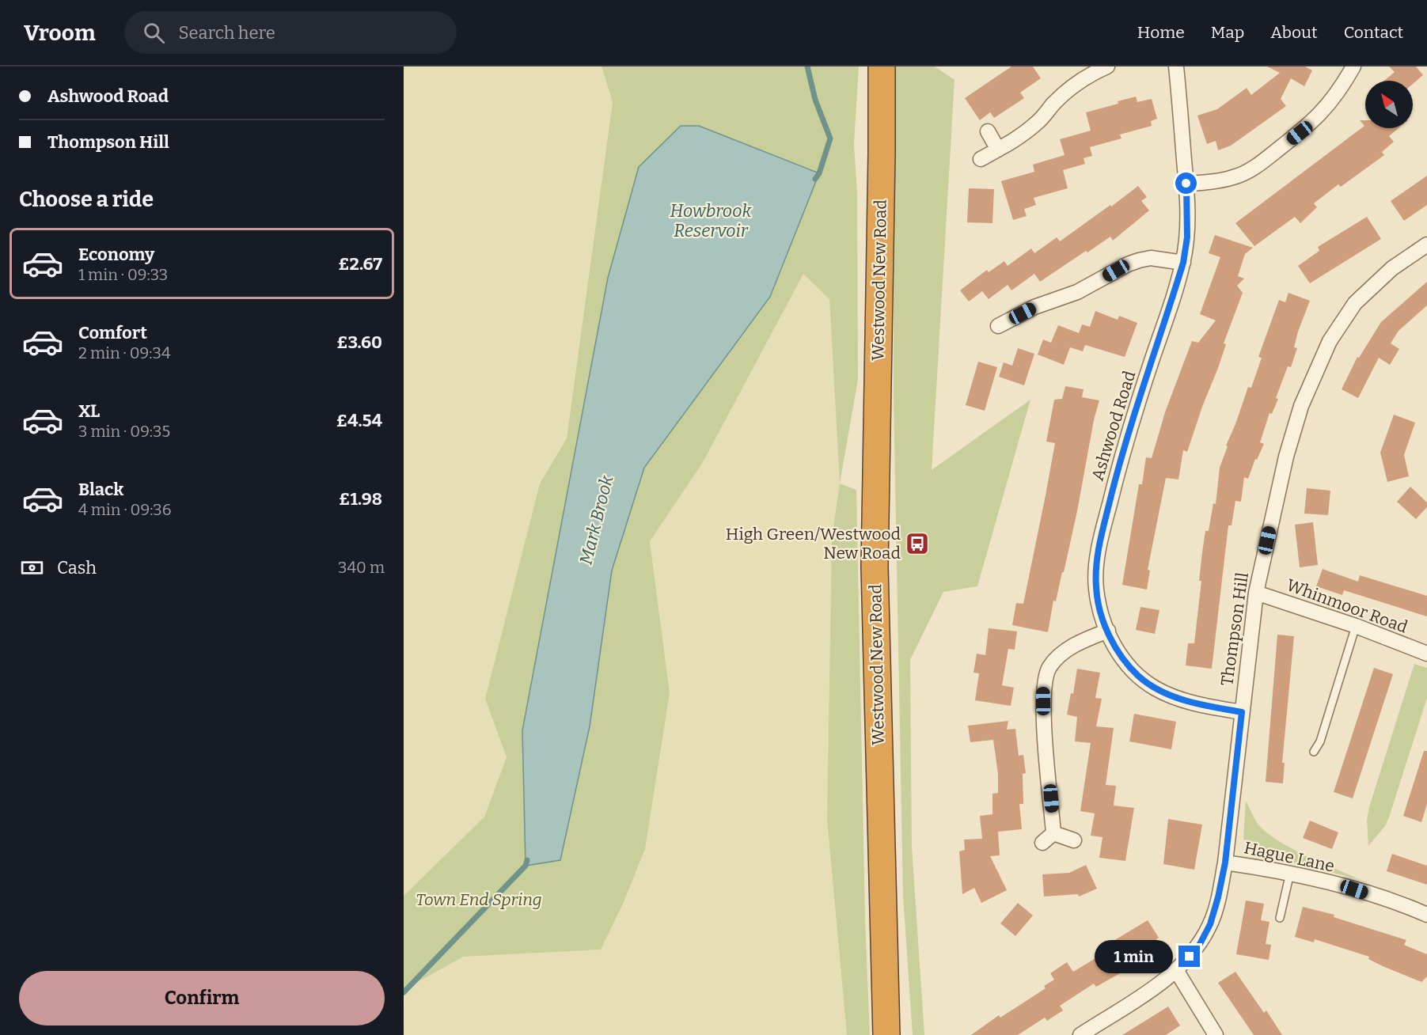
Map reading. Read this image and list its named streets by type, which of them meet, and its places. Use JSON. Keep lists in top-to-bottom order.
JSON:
{
  "streets": {
    "highway": ["Westwood New Road"],
    "street": [
      "Ashwood Road",
      "Whinmoor Road",
      "Thompson Hill",
      "Hague Lane"
    ]
  },
  "crossings": [
    ["Ashwood Road", "Thompson Hill"],
    ["Whinmoor Road", "Thompson Hill"],
    ["Thompson Hill", "Hague Lane"]
  ],
  "water": ["Howbrook Reservoir", "Mark Brook"],
  "parks": ["Town End Spring"],
  "places": {
    "bus stop": ["High Green/Westwood New Road"]
  },
  "north": "top left",
  "page": {
    "header": "Vroom",
    "search": "Search here",
    "nav": [
      "Home",
      "Map",
      "About",
      "Contact"
    ],
    "banner": ["Ashwood Road", "Thompson Hill"],
    "heading": "Choose a ride",
    "list": [
      {
        "name": "Economy",
        "note": "1 min · 09:33",
        "value": "£2.67"
      },
      {
        "name": "Comfort",
        "note": "2 min · 09:34",
        "value": "£3.60"
      },
      {
        "name": "XL",
        "note": "3 min · 09:35",
        "value": "£4.54"
      },
      {
        "name": "Black",
        "note": "4 min · 09:36",
        "value": "£1.98"
      }
    ],
    "pay": ["Cash", "340 m"],
    "bubble": "1 min",
    "buttons": "Confirm"
  }
}
